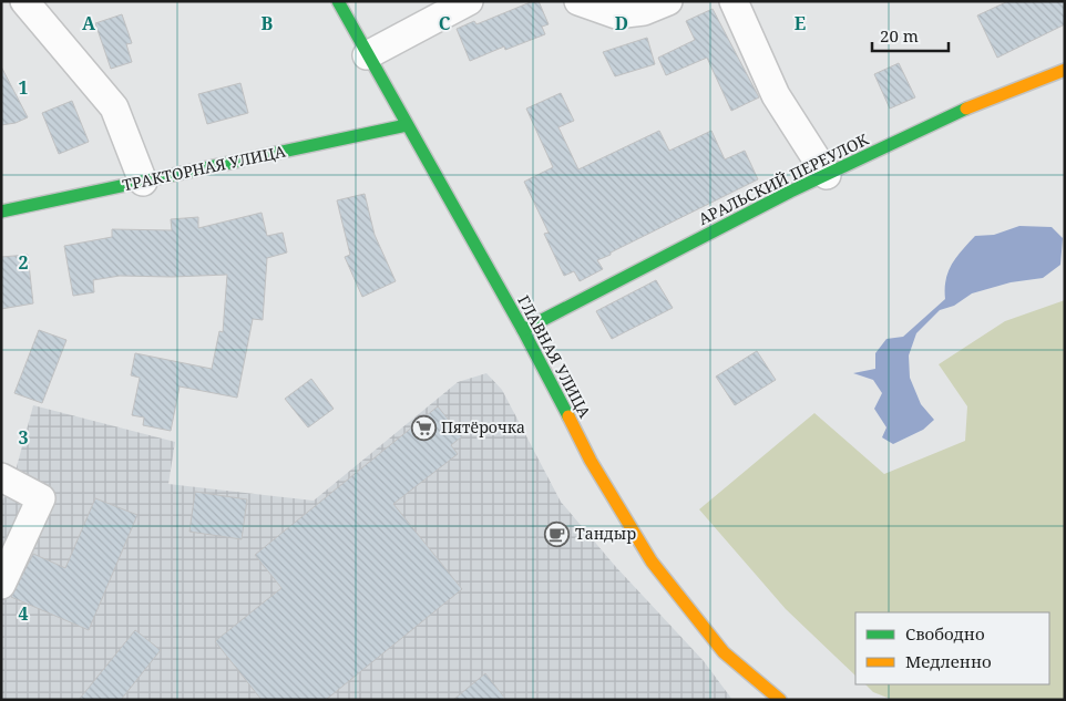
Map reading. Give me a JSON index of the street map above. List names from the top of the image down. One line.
{"streets":{"street":["ТРАКТОРНАЯ УЛИЦА","АРАЛЬСКИЙ ПЕРЕУЛОК","ГЛАВНАЯ УЛИЦА"]},"crossings":[["ТРАКТОРНАЯ УЛИЦА","ГЛАВНАЯ УЛИЦА"],["АРАЛЬСКИЙ ПЕРЕУЛОК","ГЛАВНАЯ УЛИЦА"]],"places":{"supermarket":["Пятёрочка"],"cafe":["Тандыр"]},"legend":["Свободно","Медленно"],"scale_bar":"20 m","grid":{"columns":["A","B","C","D","E"],"rows":["1","2","3","4"]}}
